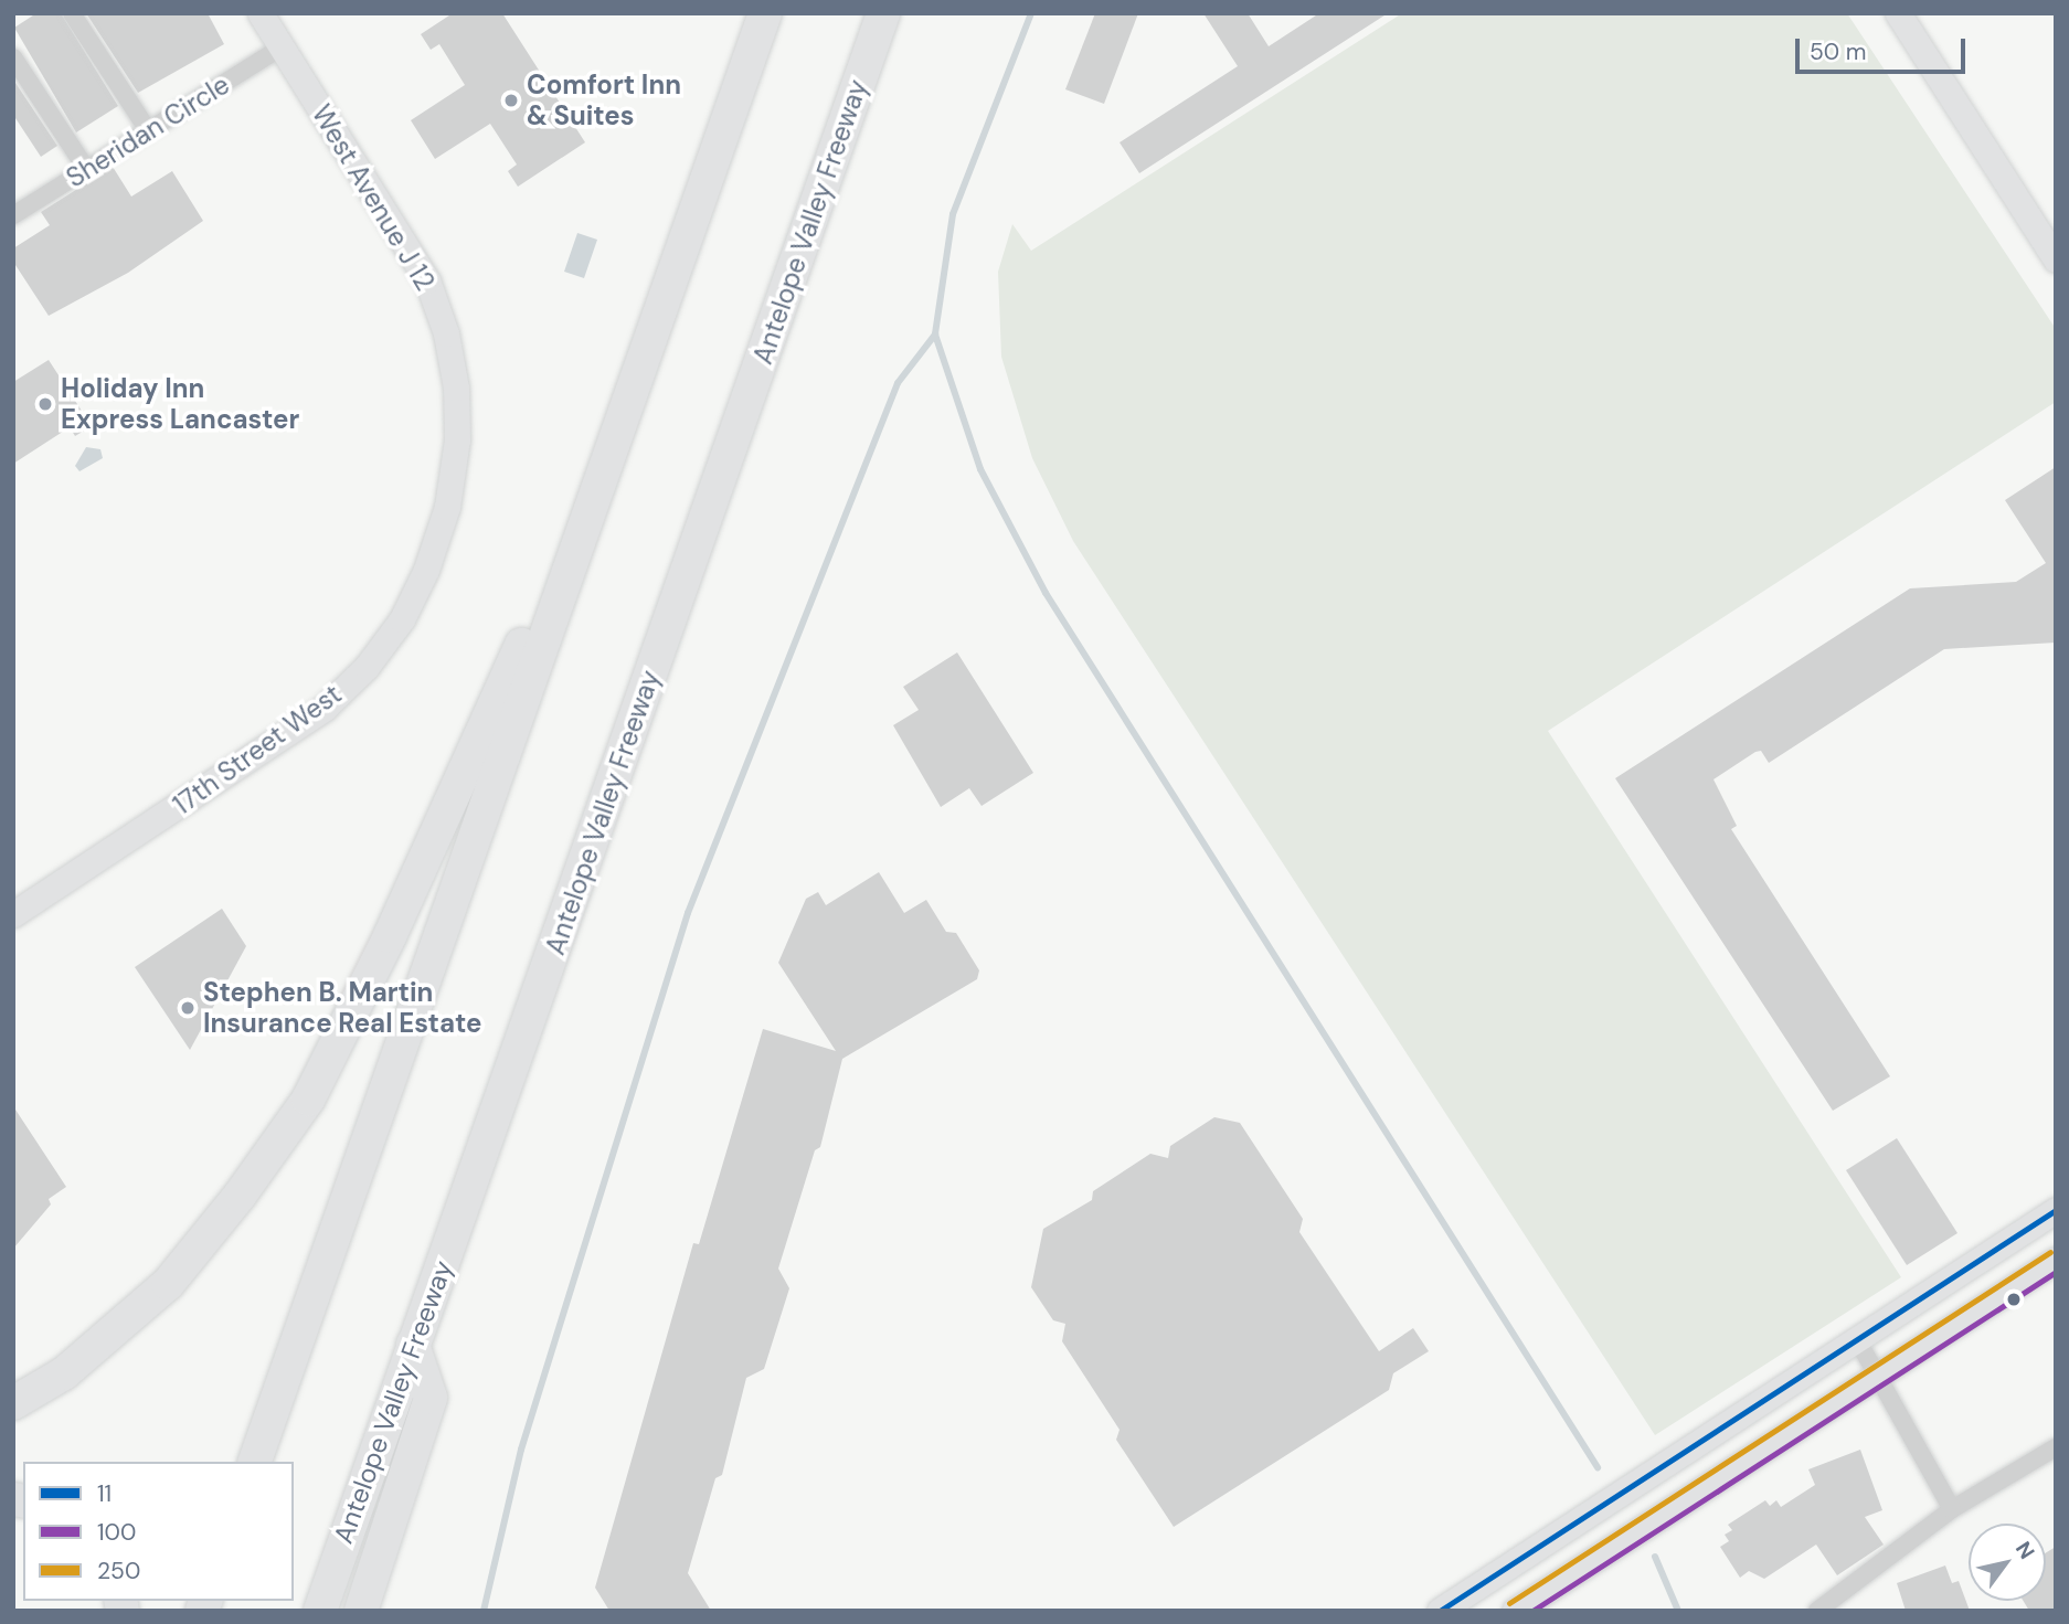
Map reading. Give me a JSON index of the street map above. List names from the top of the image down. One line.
{"streets":{"highway":["Antelope Valley Freeway"],"street":["Sheridan Circle","West Avenue J 12","17th Street West"]},"crossings":[["Sheridan Circle","West Avenue J 12"],["West Avenue J 12","17th Street West"]],"places":["Comfort Inn & Suites","Holiday Inn Express Lancaster","Stephen B. Martin Insurance Real Estate"],"lines":["transit line 11","transit line 250","transit line 100"],"legend":["11","100","250"],"scale_bar":"50 m","north":"top right"}
